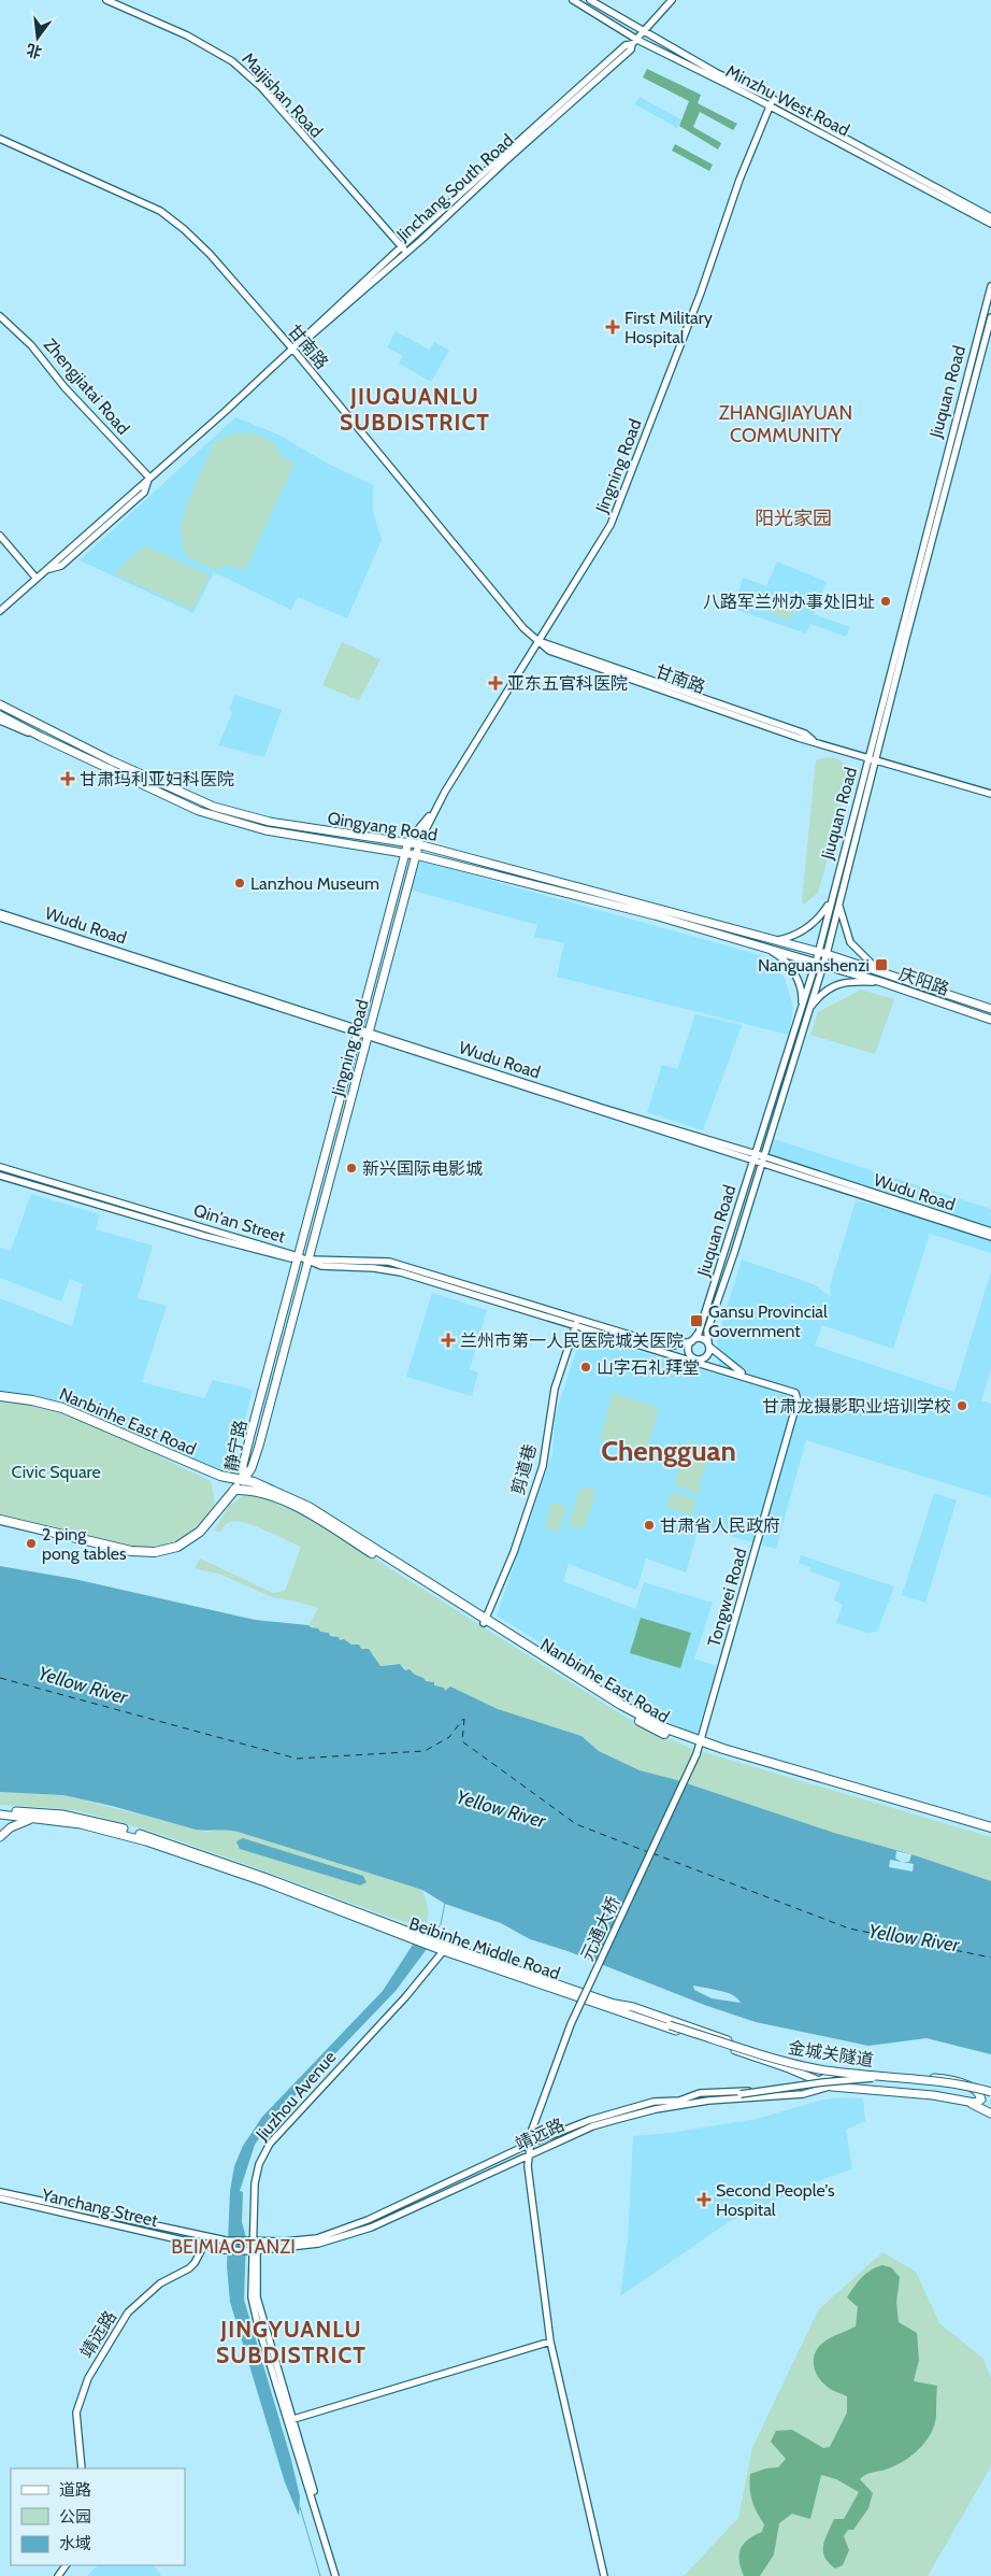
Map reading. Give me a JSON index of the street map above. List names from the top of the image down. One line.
{"streets":{"highway":["Nanbinhe East Road"],"main road":["Maijishan Road","Minzhu West Road","Jinchang South Road","甘南路","Zhengjiatai Road","Jiuquan Road","Jingning Road","Qingyang Road","Wudu Road","庆阳路","Qin'an Street","静宁路","剪道巷","Tongwei Road","元通大桥","Beibinhe Middle Road","金城关隧道","Jiuzhou Avenue","靖远路","Yanchang Street"]},"crossings":[["Maijishan Road","Jinchang South Road"],["Minzhu West Road","Jinchang South Road"],["Minzhu West Road","Jingning Road"],["Jinchang South Road","甘南路"],["Jinchang South Road","Zhengjiatai Road"],["甘南路","Jiuquan Road"],["甘南路","Jingning Road"],["Jiuquan Road","Qingyang Road"],["Jiuquan Road","Wudu Road"],["Jiuquan Road","庆阳路"],["Jingning Road","Qingyang Road"],["Jingning Road","Wudu Road"],["Jingning Road","Qin'an Street"],["Jingning Road","静宁路"],["Qingyang Road","庆阳路"],["Qin'an Street","静宁路"],["Nanbinhe East Road","静宁路"],["Nanbinhe East Road","剪道巷"],["Nanbinhe East Road","Tongwei Road"],["Nanbinhe East Road","元通大桥"],["Tongwei Road","元通大桥"],["元通大桥","靖远路"],["Beibinhe Middle Road","金城关隧道"],["Beibinhe Middle Road","Jiuzhou Avenue"],["Beibinhe Middle Road","靖远路"],["Jiuzhou Avenue","靖远路"],["靖远路","Yanchang Street"]],"districts":["JIUQUANLU SUBDISTRICT","ZHANGJIAYUAN COMMUNITY","阳光家园","Chengguan","BEIMIAOTANZI","JINGYUANLU SUBDISTRICT"],"water":["Yellow River"],"parks":["Civic Square"],"places":{"health":["First Military Hospital","亚东五官科医院","甘肃玛利亚妇科医院","兰州市第一人民医院城关医院","Second People's Hospital"],"other":["八路军兰州办事处旧址","Lanzhou Museum","新兴国际电影城","山字石礼拜堂","甘肃龙摄影职业培训学校","甘肃省人民政府","2 ping pong tables"],"transit":["Nanguanshenzi","Gansu Provincial Government"]},"legend":["道路","公园","水域"],"north":"bottom"}
